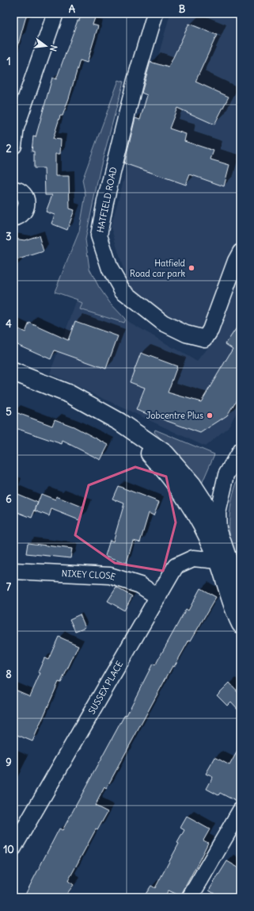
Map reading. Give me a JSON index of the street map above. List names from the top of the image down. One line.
{"streets":{"street":["HATFIELD ROAD","NIXEY CLOSE","SUSSEX PLACE"]},"crossings":[["NIXEY CLOSE","SUSSEX PLACE"]],"places":["Hatfield Road car park","Jobcentre Plus"],"north":"right","grid":{"columns":["A","B"],"rows":["1","2","3","4","5","6","7","8","9","10"]}}
